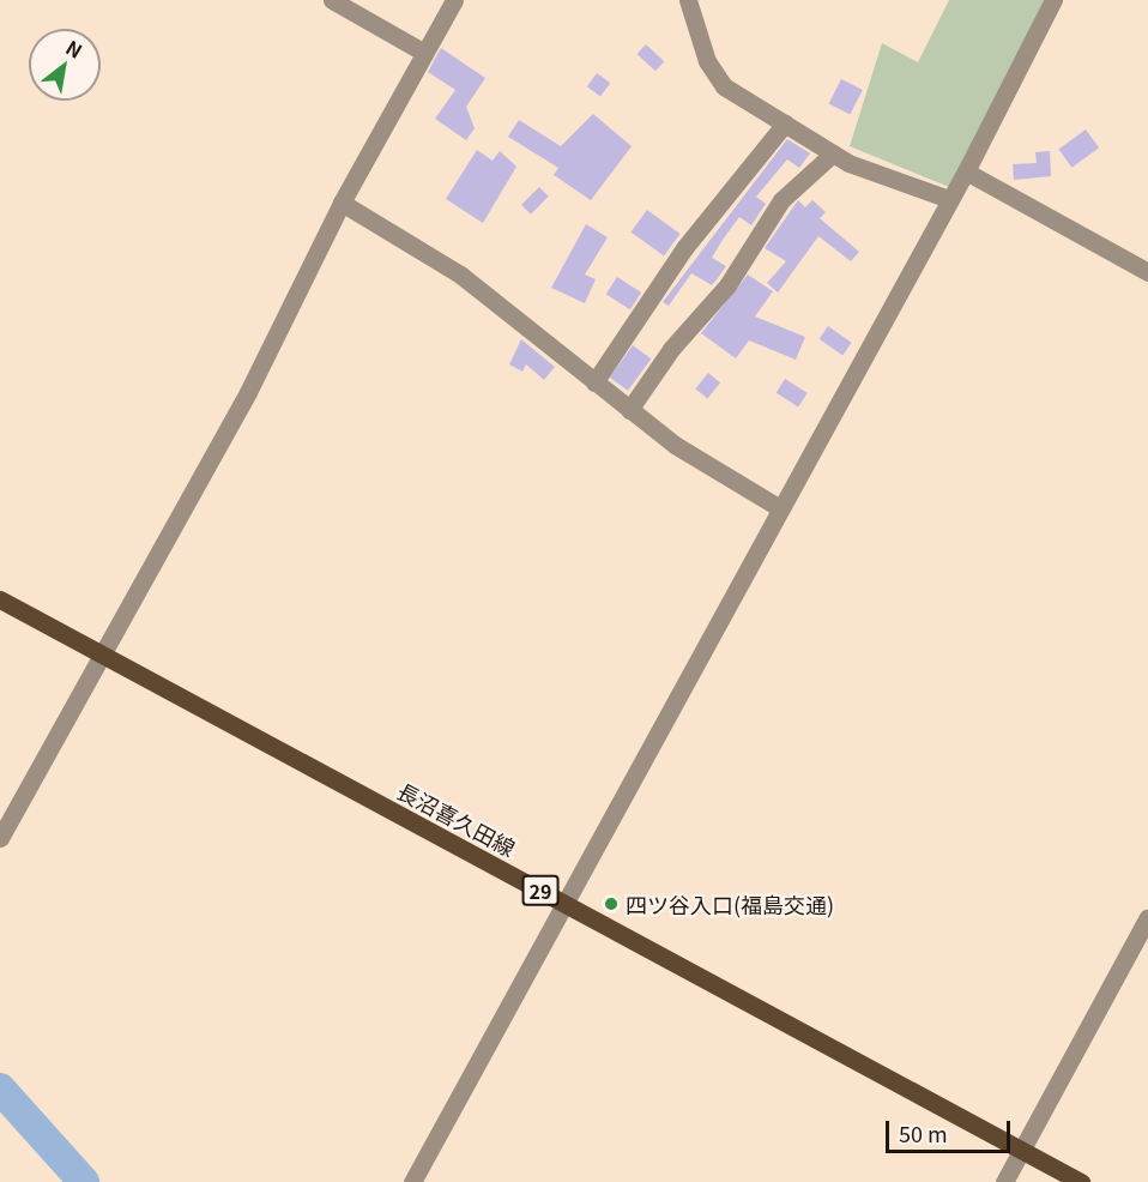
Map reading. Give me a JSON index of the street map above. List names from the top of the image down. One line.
{"streets":{"main road":["長沼喜久田線","29"]},"places":["四ツ谷入口(福島交通)"],"scale_bar":"50 m","north":"top right"}
